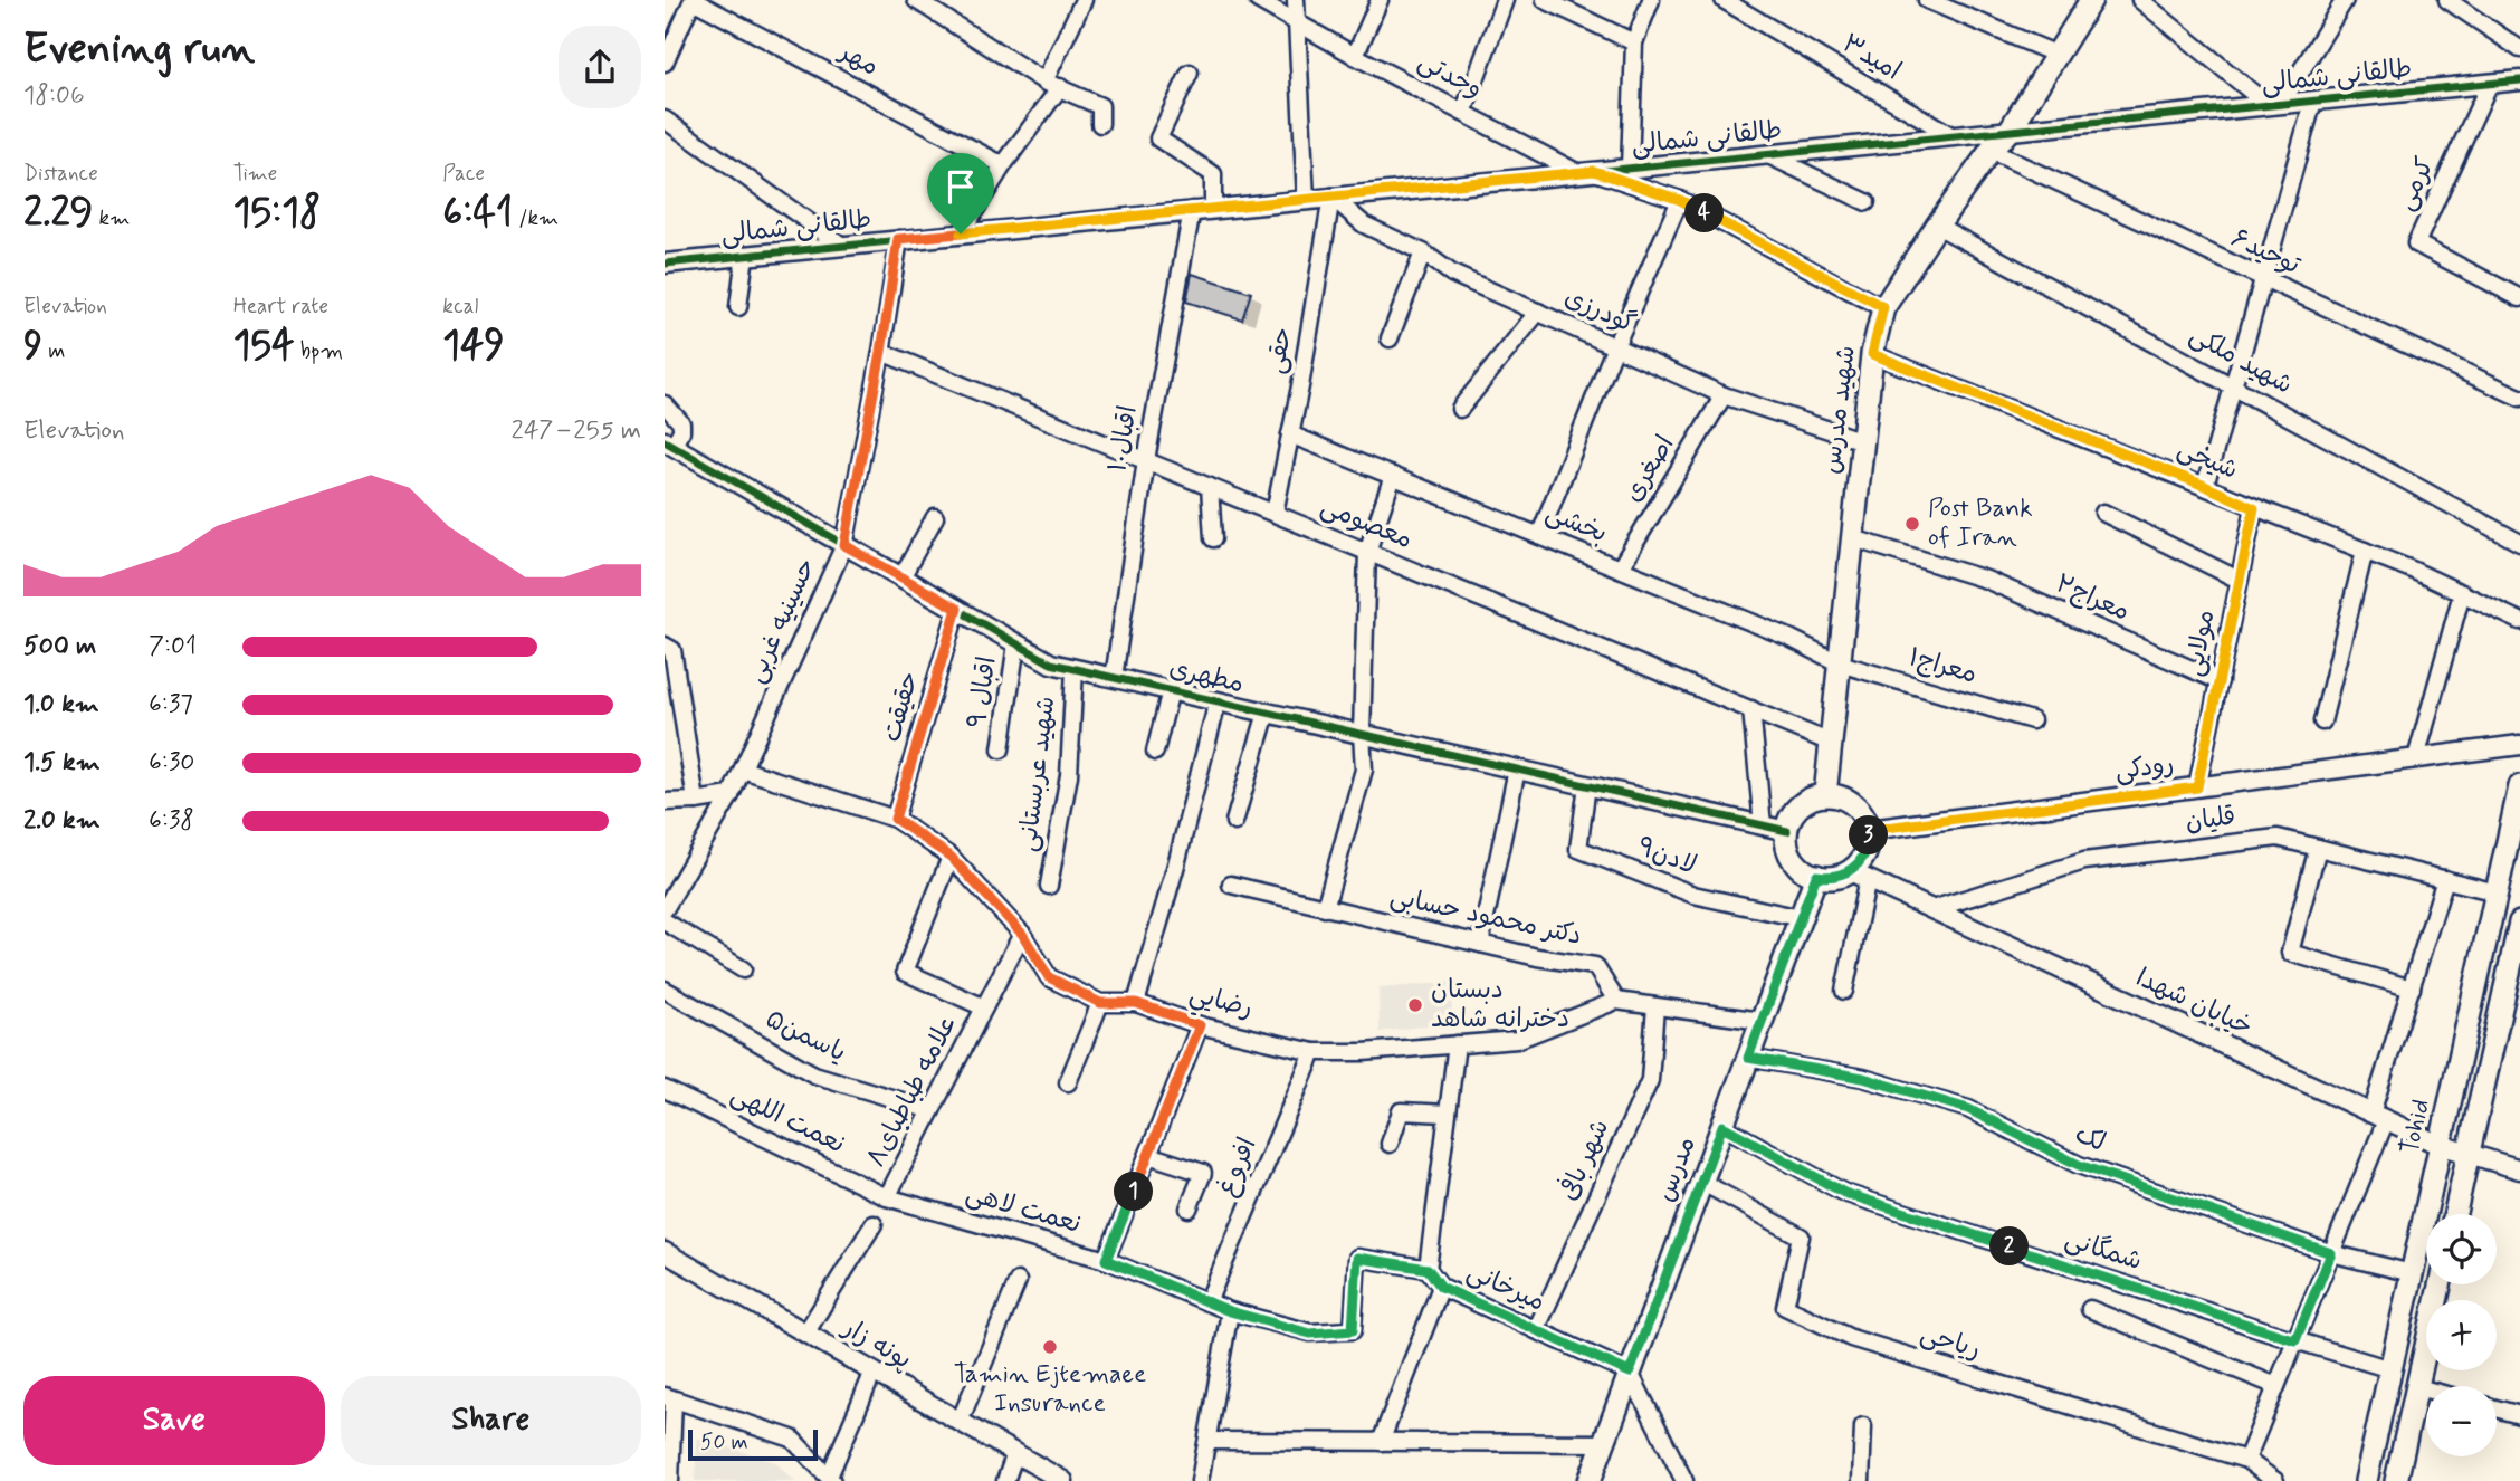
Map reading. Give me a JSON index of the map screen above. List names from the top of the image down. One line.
{"streets":{"main road":["شهید مدرس","Tohid","مدرس"],"street":["امید۳","مهر","وحدتی","طالقانی شمالی","کرمی","توحید۶","گودرزی","حقی","شهید ملکی","اقبال۱۰","شیخی","اصغری","معصومی","بخشی","معراج۲","حسینیه غربی","مولایی","معراج۱","مطهری","اقبال ۹","حقیقت","رودکی","شهید عربستانی","قلیان","لادن۹","دکتر محمود حسابی","رضایي","خیابان شهدا","یاسمن۵","علامه طباطبای۸","نعمت اللهی","لک","شهر بافی","افروغ","نعمت لاهی","شمگانی","میرخانی","ریاحی","پونه زار"]},"crossings":[["امید۳","طالقانی شمالی"],["وحدتی","طالقانی شمالی"],["وحدتی","شهید مدرس"],["طالقانی شمالی","کرمی"],["طالقانی شمالی","گودرزی"],["طالقانی شمالی","حقی"],["طالقانی شمالی","شهید مدرس"],["طالقانی شمالی","اقبال۱۰"],["طالقانی شمالی","حسینیه غربی"],["توحید۶","شهید مدرس"],["گودرزی","حقی"],["گودرزی","شهید مدرس"],["گودرزی","اصغری"],["حقی","معصومی"],["حقی","بخشی"],["شهید ملکی","شهید مدرس"],["شهید مدرس","شیخی"],["شهید مدرس","معصومی"],["شهید مدرس","بخشی"],["شهید مدرس","معراج۲"],["شهید مدرس","معراج۱"],["شهید مدرس","مطهری"],["شهید مدرس","رودکی"],["شهید مدرس","خیابان شهدا"],["شهید مدرس","مدرس"],["اقبال۱۰","معصومی"],["اقبال۱۰","مطهری"],["شیخی","مولایی"],["اصغری","بخشی"],["معصومی","حسینیه غربی"],["بخشی","معراج۱"],["معراج۲","مولایی"],["حسینیه غربی","مطهری"],["حسینیه غربی","رضایي"],["مولایی","رودکی"],["مطهری","اقبال ۹"],["مطهری","حقیقت"],["مطهری","رودکی"],["مطهری","شهید عربستانی"],["مطهری","لادن۹"],["مطهری","خیابان شهدا"],["مطهری","مدرس"],["حقیقت","رضایي"],["رودکی","خیابان شهدا"],["رودکی","مدرس"],["قلیان","خیابان شهدا"],["قلیان","Tohid"],["لادن۹","مدرس"],["دکتر محمود حسابی","رضایي"],["رضایي","علامه طباطبای۸"],["رضایي","شهر بافی"],["رضایي","افروغ"],["رضایي","مدرس"],["خیابان شهدا","Tohid"],["خیابان شهدا","مدرس"],["یاسمن۵","علامه طباطبای۸"],["علامه طباطبای۸","نعمت اللهی"],["علامه طباطبای۸","نعمت لاهی"],["نعمت اللهی","نعمت لاهی"],["Tohid","لک"],["Tohid","شمگانی"],["لک","مدرس"],["شهر بافی","میرخانی"],["افروغ","نعمت لاهی"],["مدرس","شمگانی"],["مدرس","میرخانی"],["مدرس","ریاحی"],["نعمت لاهی","میرخانی"]],"places":["Post Bank of Iran","دبستان دخترانه شاهد","Tamin Ejtemaee Insurance"],"scale_bar":"50 m","page":{"heading":["Evening run","18:06"],"stats":[["Distance","2.29 km"],["Time","15:18"],["Pace","6:41 /km"],["Elevation","9 m"],["Heart rate","154 bpm"],["kcal","149"]],"pins":["4","3","1","2"],"chart":["Elevation","247–255 m"],"list":[{"name":"500 m","note":"7:01"},{"name":"1.0 km","note":"6:37"},{"name":"1.5 km","note":"6:30"},{"name":"2.0 km","note":"6:38"}],"map_buttons":["+","−"],"buttons":["Save","Share"],"scale":"50 m"}}
